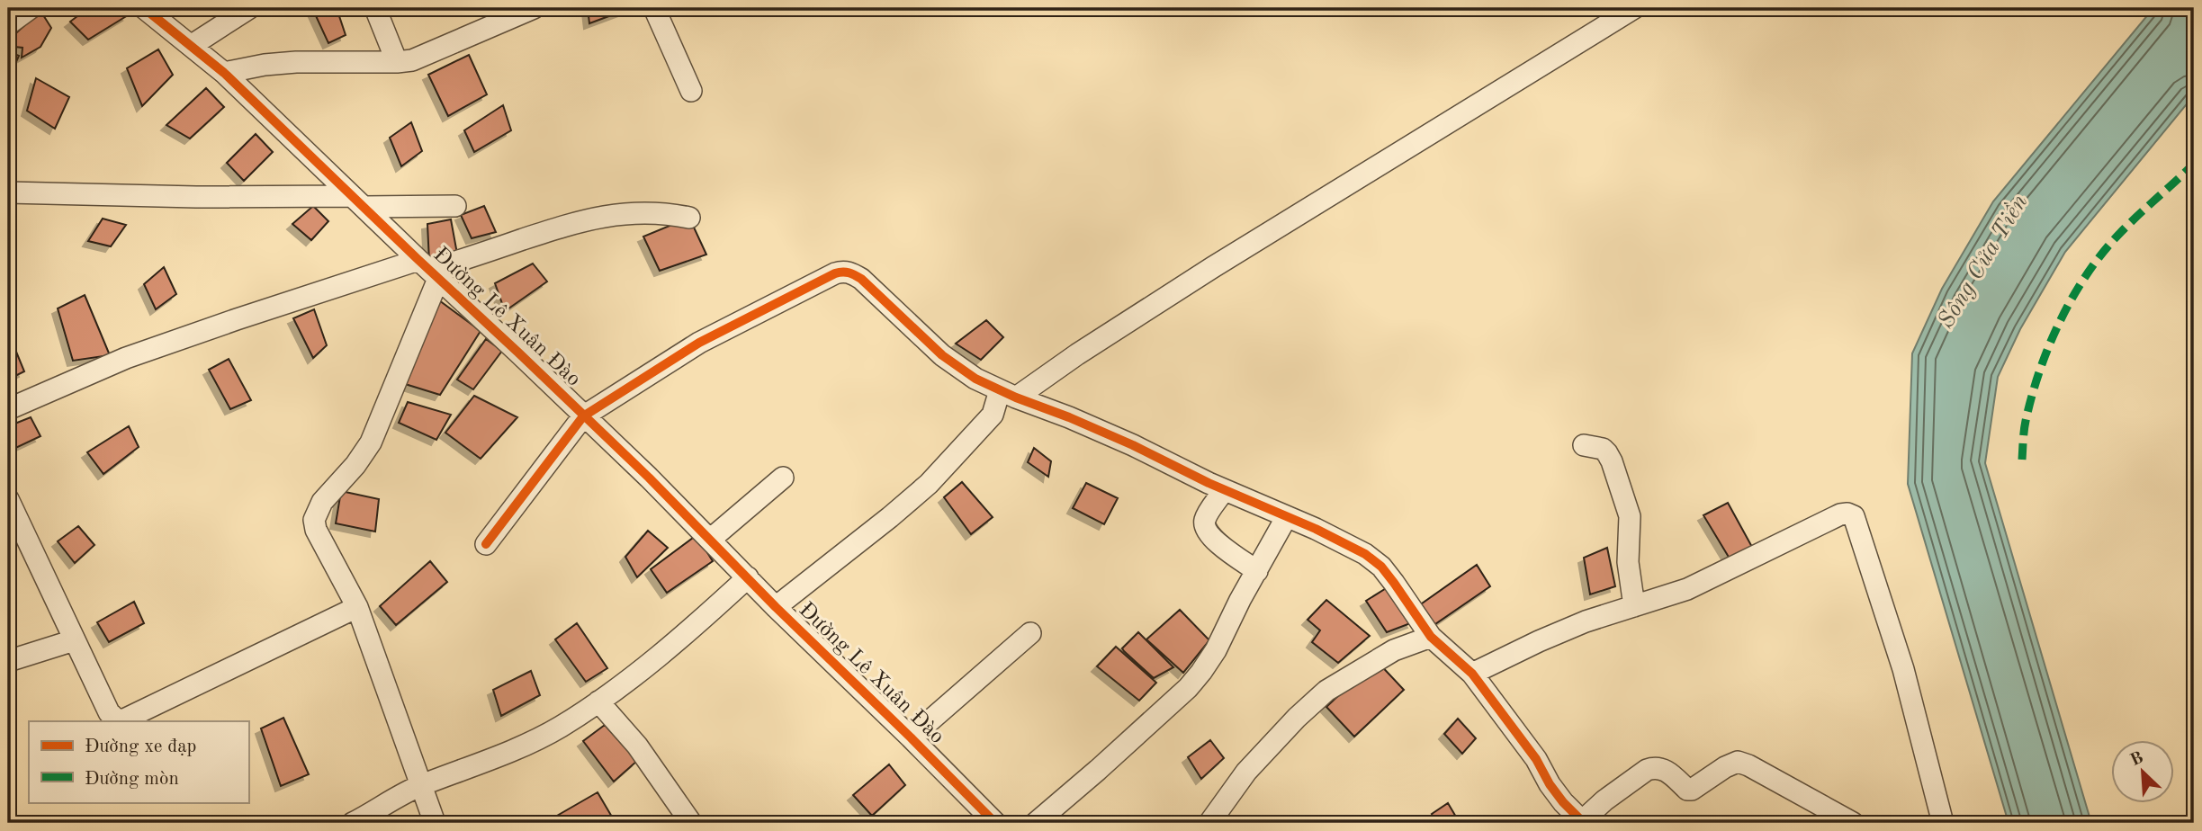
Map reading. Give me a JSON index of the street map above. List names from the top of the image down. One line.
{"streets":{"street":["Đường Lê Xuân Đào"]},"water":["Sông Cửa Tiền"],"legend":["Đường xe đạp","Đường mòn"],"north":"top left"}
